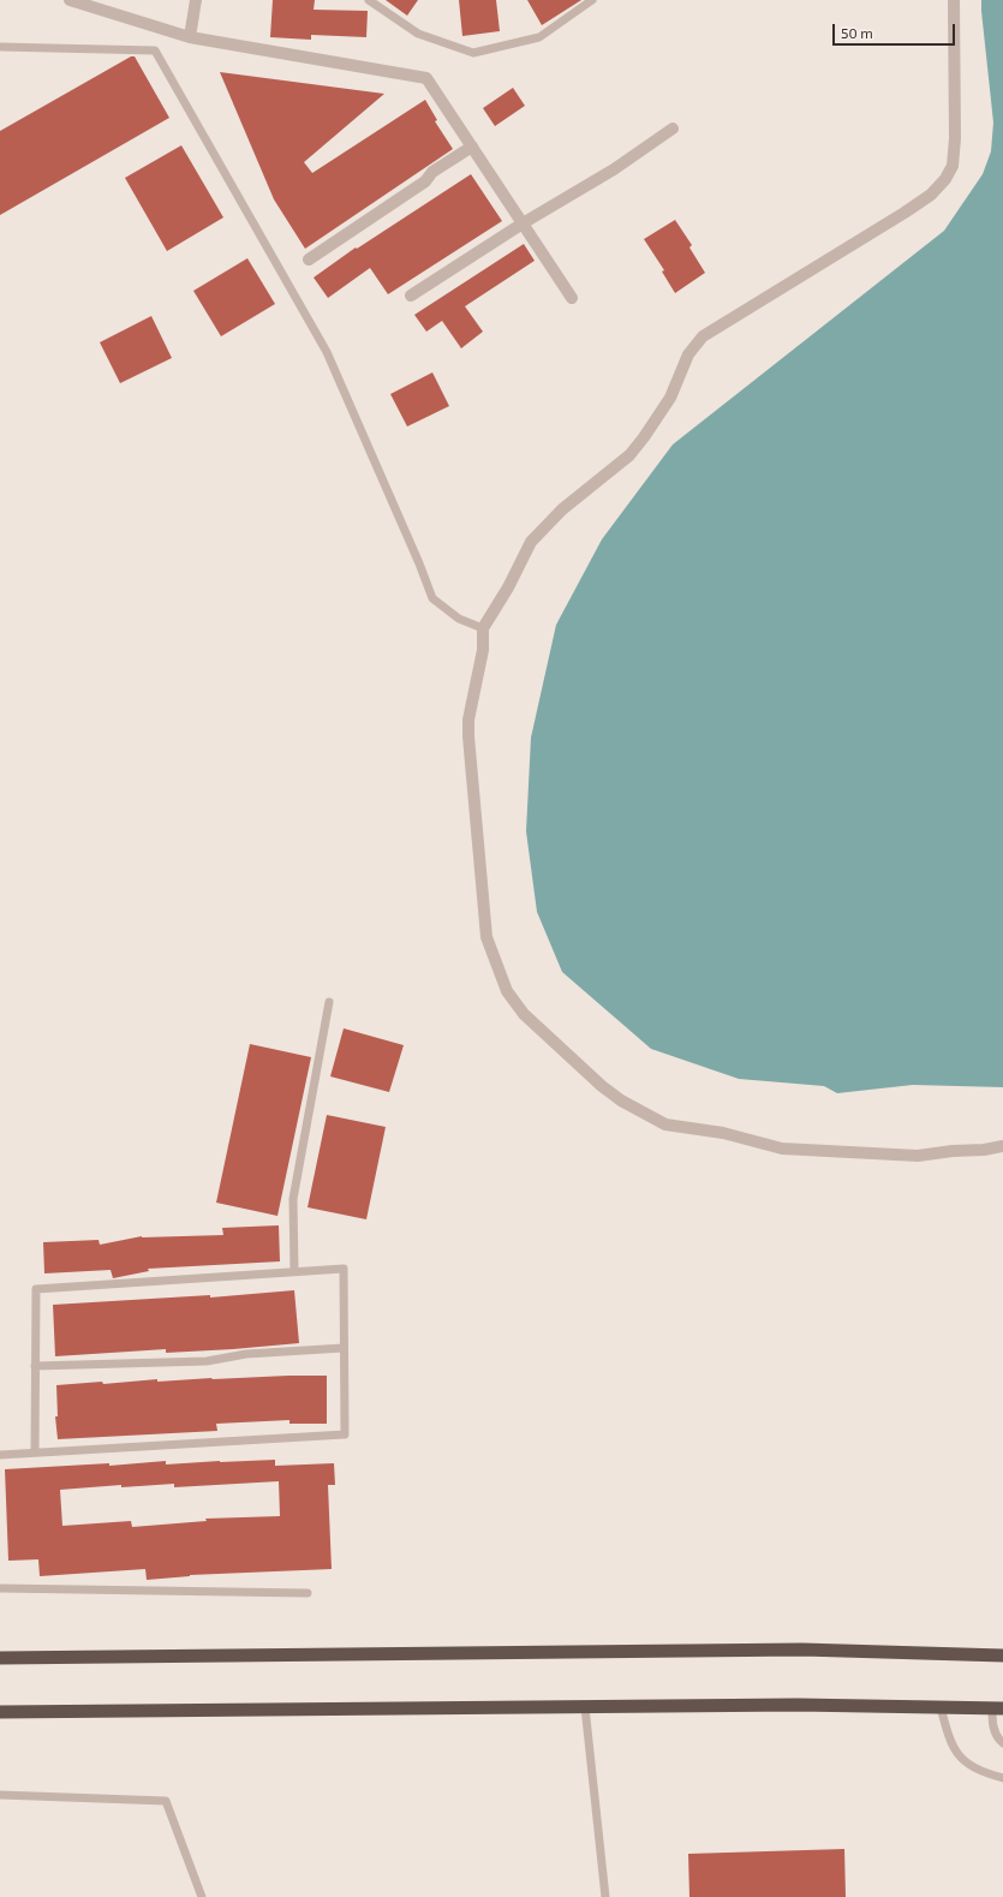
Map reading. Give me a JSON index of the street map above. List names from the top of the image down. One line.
{"scale_bar":"50 m"}
